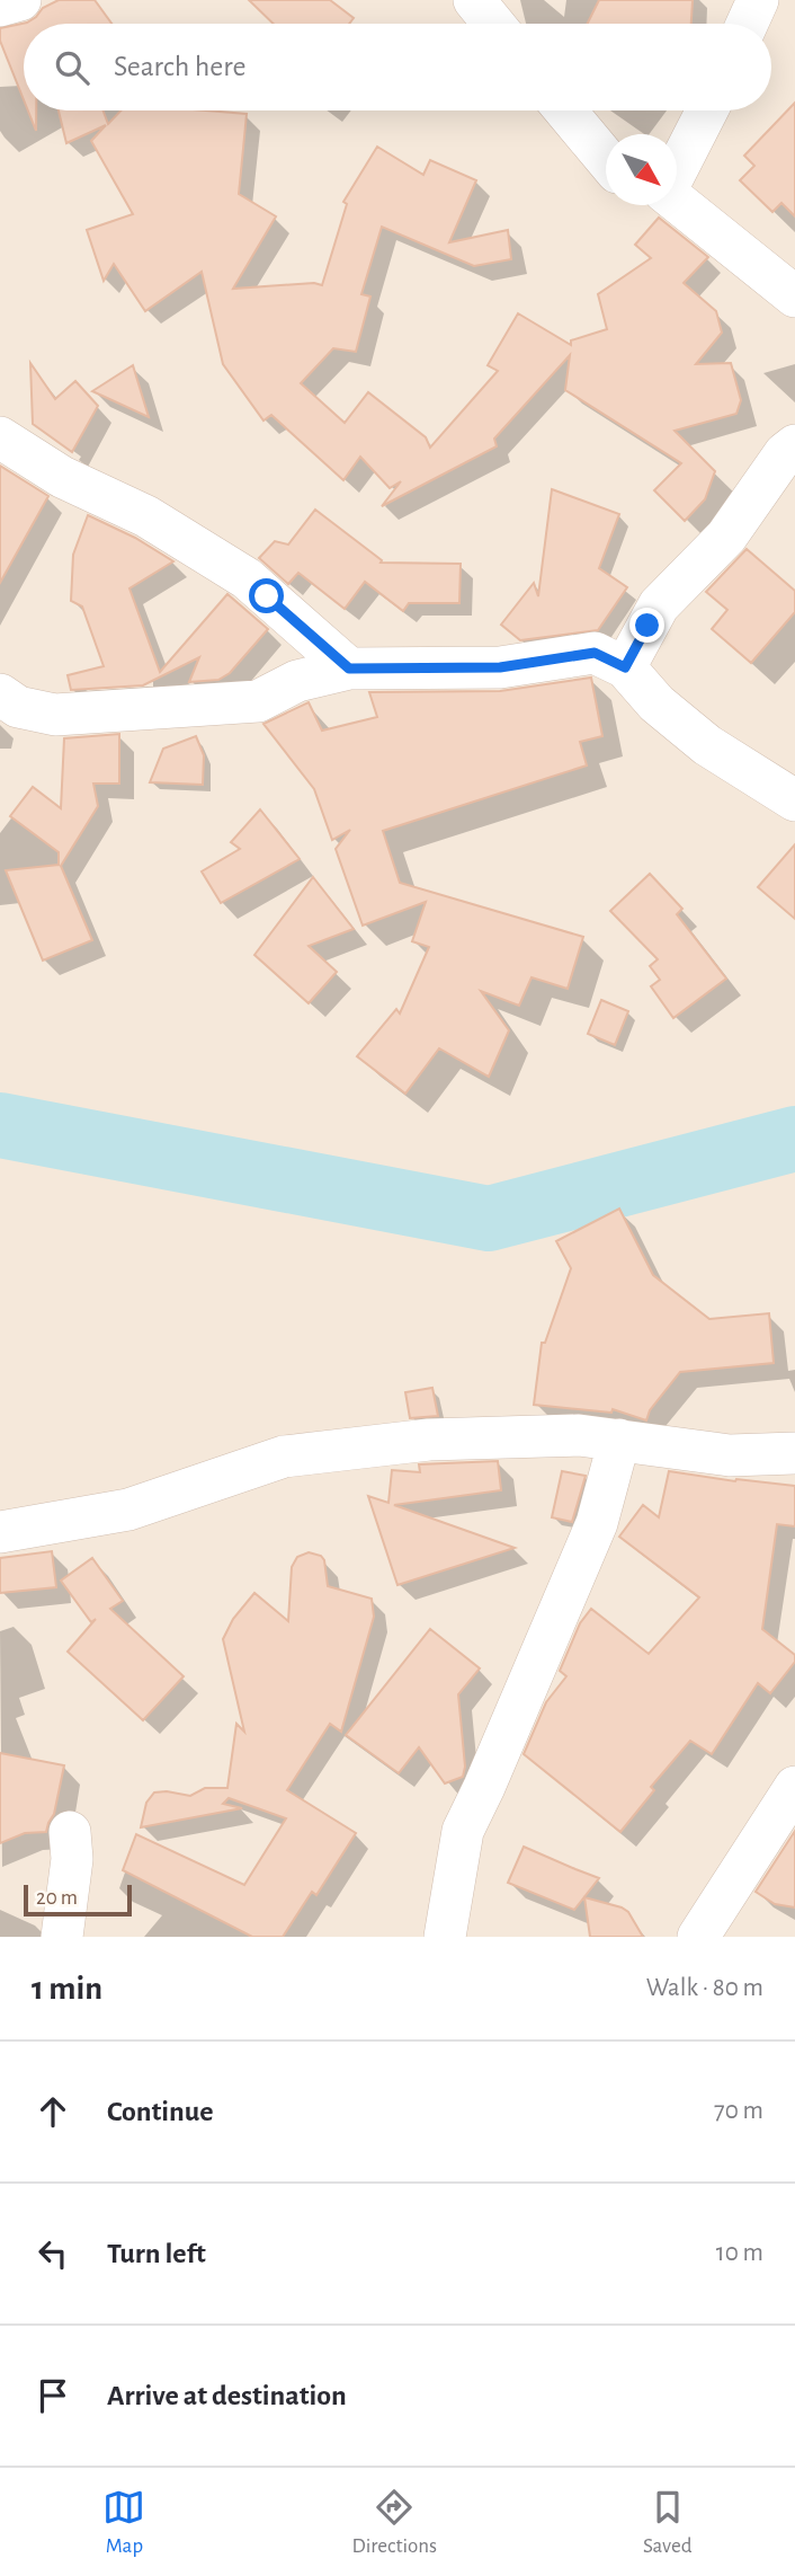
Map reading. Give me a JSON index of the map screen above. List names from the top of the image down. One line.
{"scale_bar":"20 m","north":"bottom right","page":{"search":"Search here","scale":"20 m","heading":["1 min","Walk · 80 m"],"list":[["Continue","70 m"],["Turn left","10 m"],"Arrive at destination"],"nav":["Map","Directions","Saved"]}}
